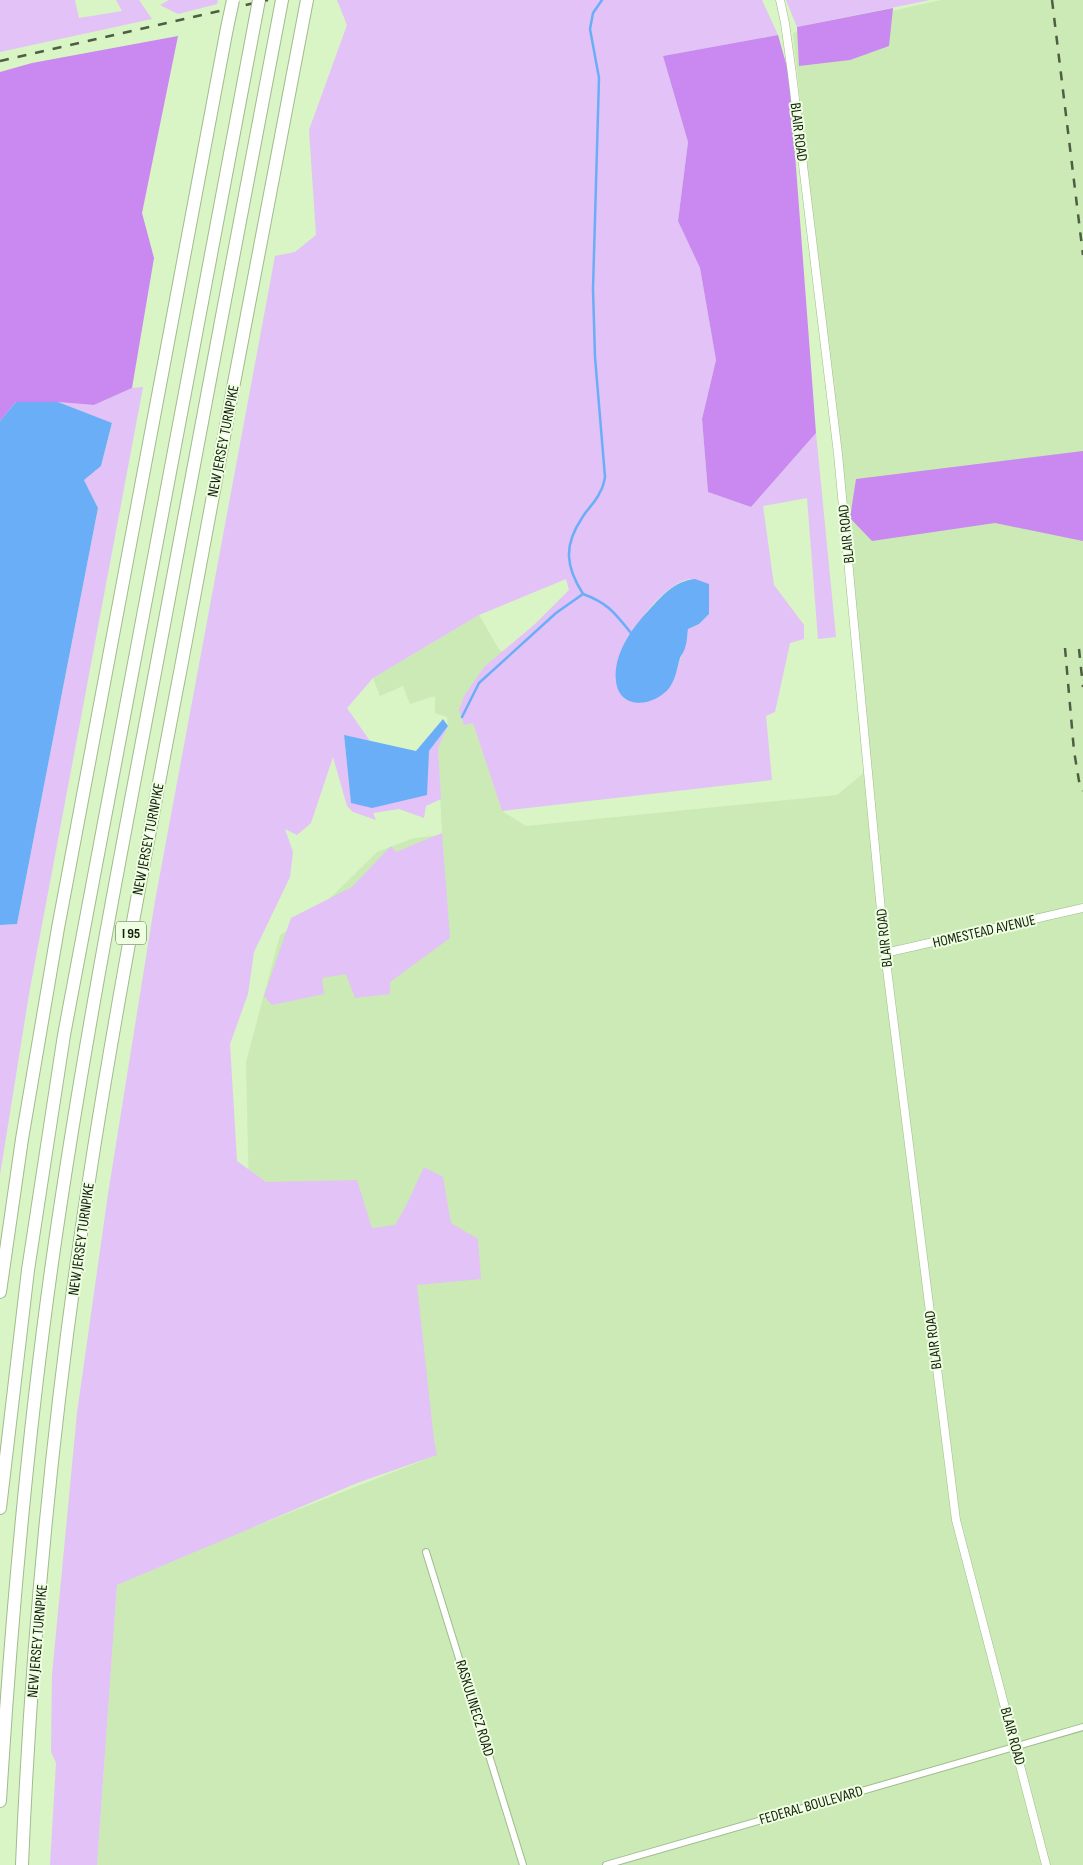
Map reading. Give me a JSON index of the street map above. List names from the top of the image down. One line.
{"streets":{"highway":["NEW JERSEY TURNPIKE","I 95"],"street":["BLAIR ROAD","HOMESTEAD AVENUE","RASKULINECZ ROAD","FEDERAL BOULEVARD"]},"crossings":[["BLAIR ROAD","HOMESTEAD AVENUE"],["BLAIR ROAD","FEDERAL BOULEVARD"]]}
